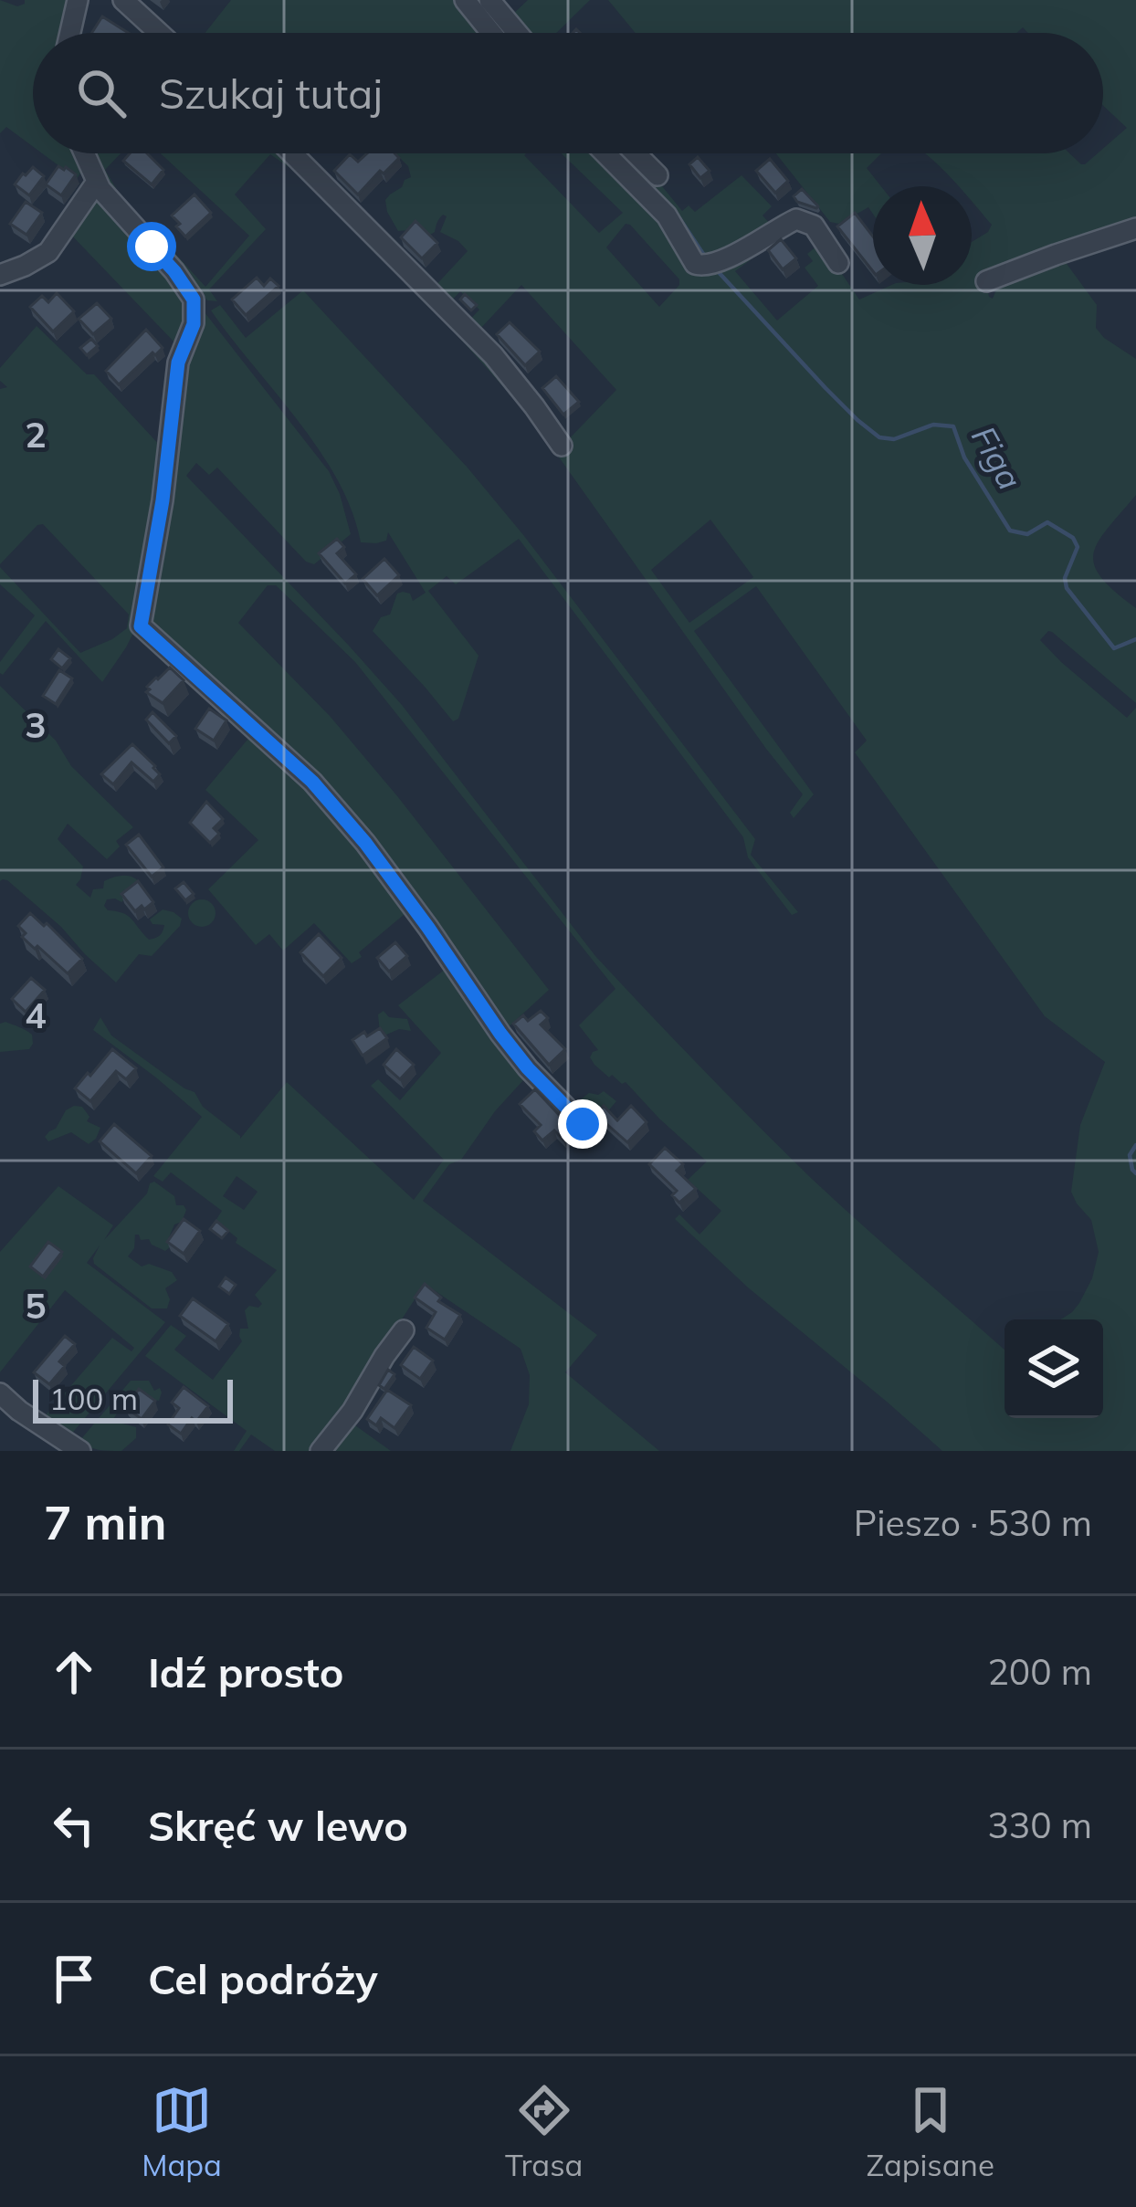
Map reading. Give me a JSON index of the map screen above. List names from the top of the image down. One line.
{"water":["Figa"],"scale_bar":"100 m","north":"top","page":{"search":"Szukaj tutaj","scale":"100 m","heading":["7 min","Pieszo · 530 m"],"list":[["Idź prosto","200 m"],["Skręć w lewo","330 m"],"Cel podróży"],"nav":["Mapa","Trasa","Zapisane"]},"grid":{"rows":["2","3","4","5"]}}
